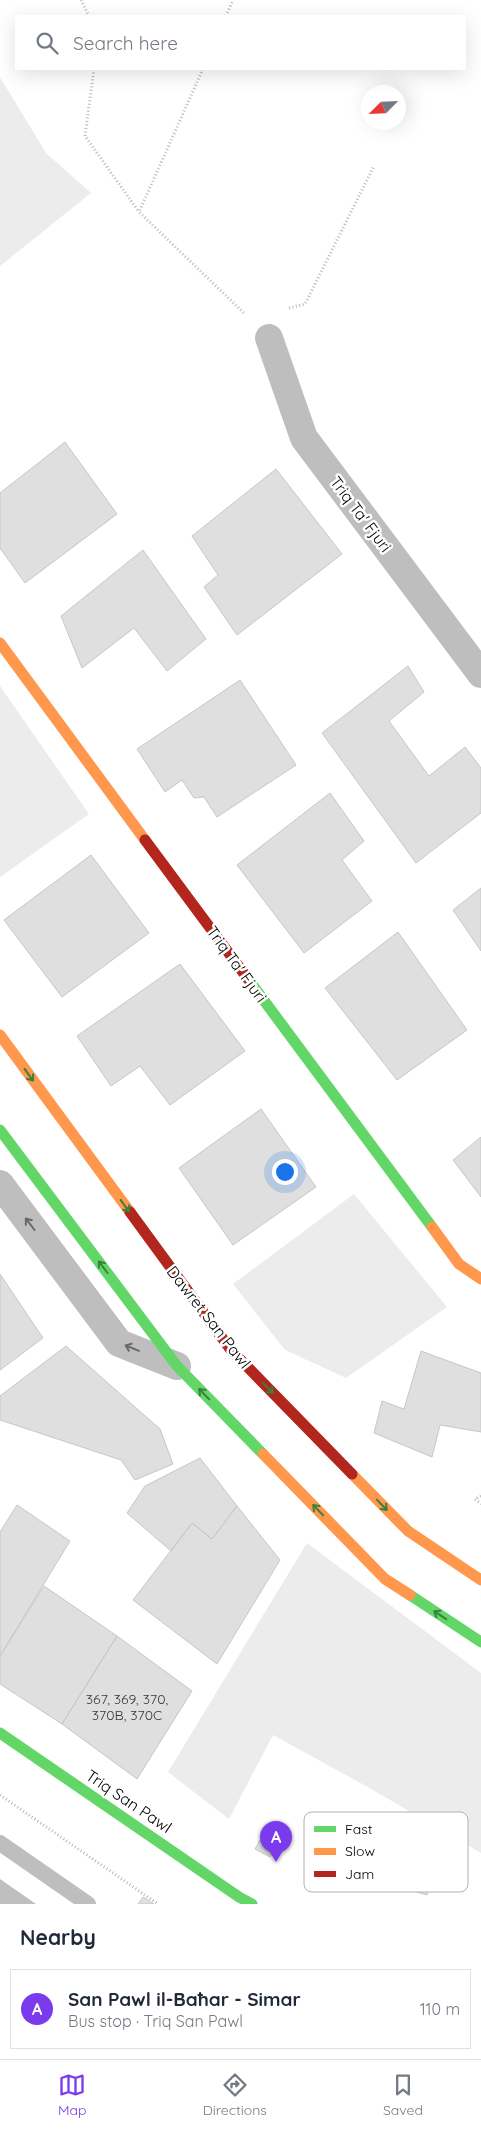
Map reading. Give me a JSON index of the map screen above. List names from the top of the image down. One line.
{"streets":{"main road":["Triq Ta' Fjuri","Dawret San Pawl","Triq San Pawl"]},"house_numbers":["367, 369, 370, 370B, 370C"],"legend":["Fast","Slow","Jam"],"north":"bottom left","page":{"search":"Search here","pins":"A","heading":"Nearby","list":[{"mark":"A","name":"San Pawl il-Baħar - Simar","note":"Bus stop · Triq San Pawl","value":"110 m"}],"nav":["Map","Directions","Saved"]}}
